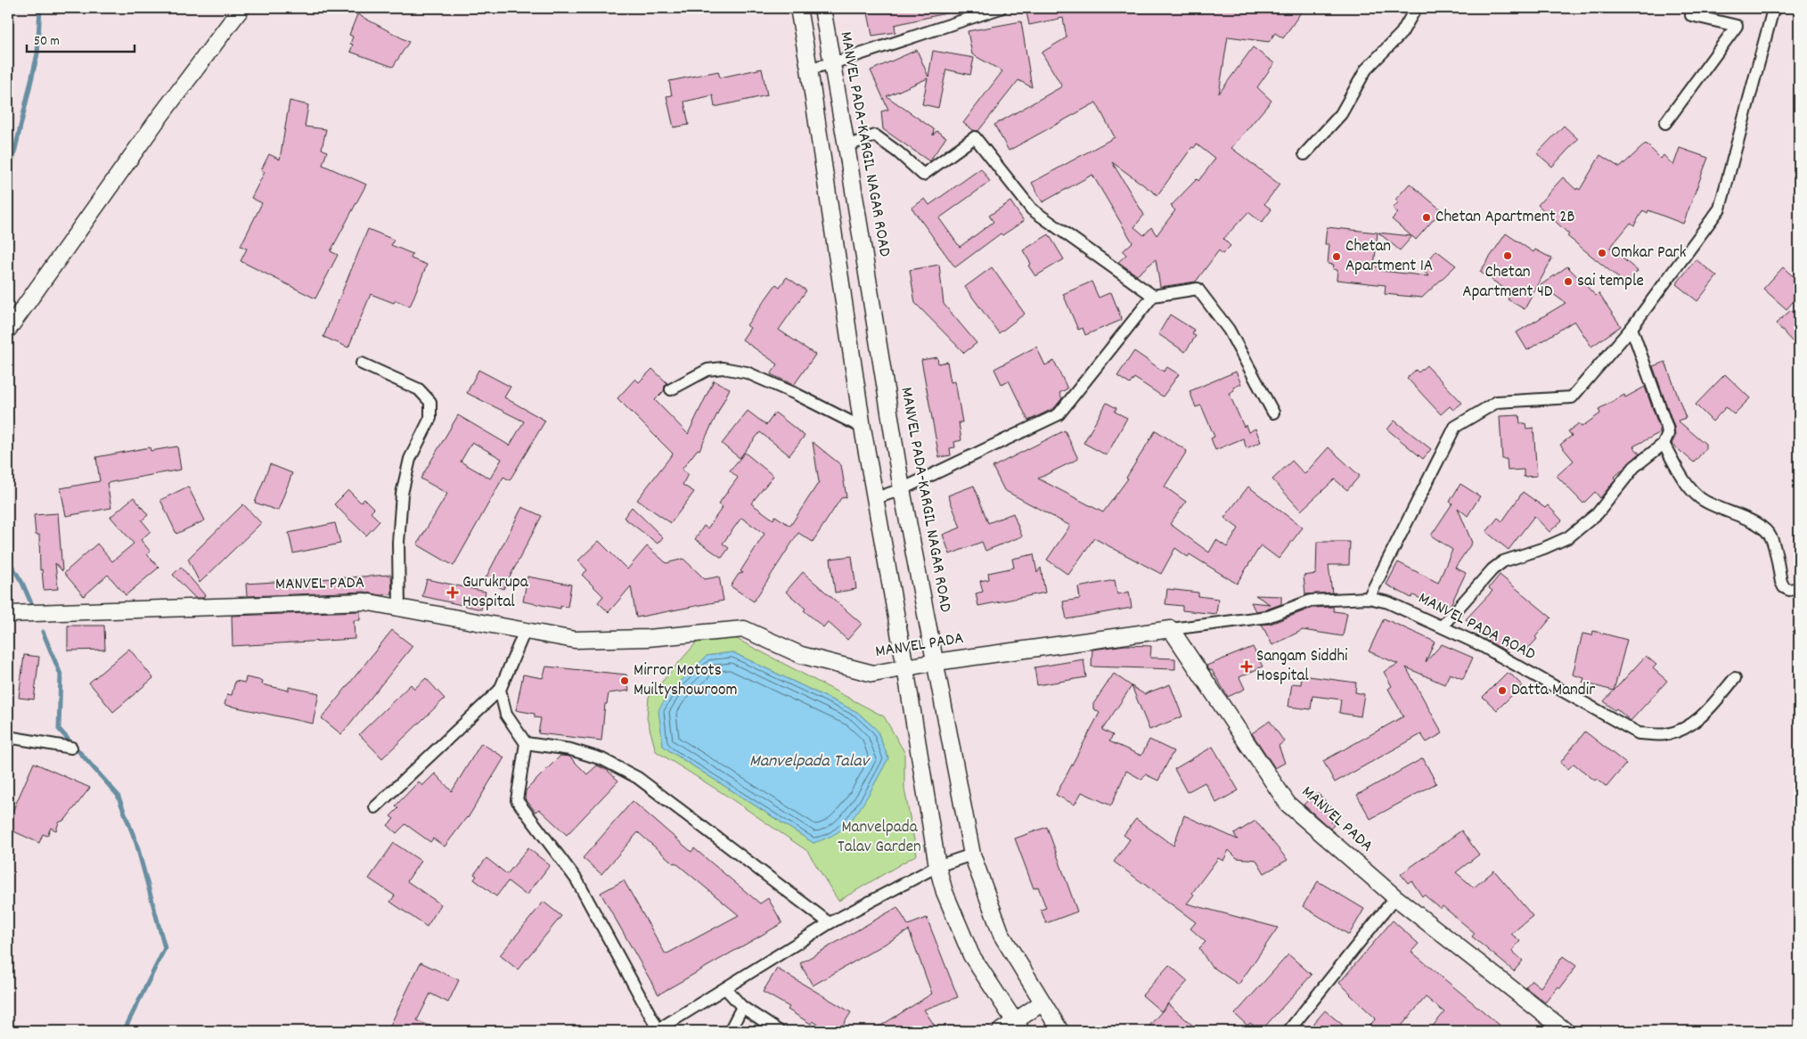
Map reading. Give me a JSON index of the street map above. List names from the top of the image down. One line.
{"streets":{"street":["MANVEL PADA-KARGIL NAGAR ROAD","MANVEL PADA","MANVEL PADA ROAD"]},"crossings":[["MANVEL PADA-KARGIL NAGAR ROAD","MANVEL PADA"],["MANVEL PADA","MANVEL PADA ROAD"]],"water":["Manvelpada Talav"],"parks":["Manvelpada Talav Garden"],"places":{"other":["Chetan Apartment 2B","Omkar Park","Chetan Apartment 4D","Chetan Apartment 1A","sai temple","Mirror Motots Muiltyshowroom","Datta Mandir"],"health":["Gurukrupa Hospital","Sangam Siddhi Hospital"]},"scale_bar":"50 m"}
